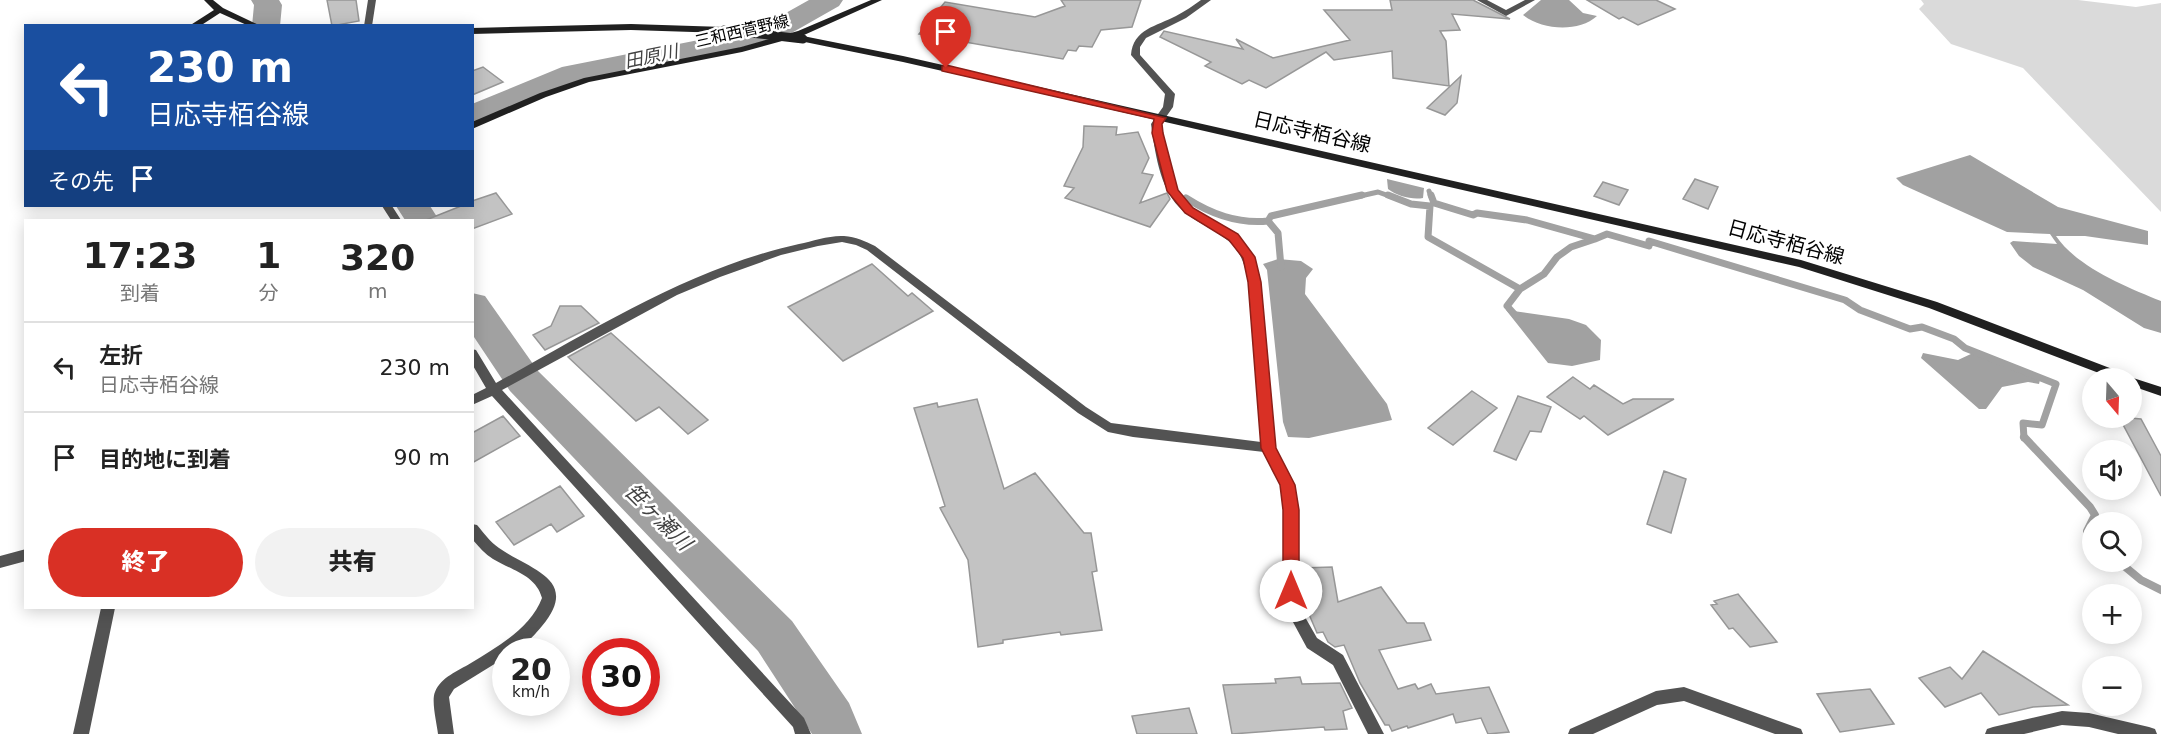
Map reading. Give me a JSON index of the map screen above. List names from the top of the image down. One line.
{"streets":{"main road":["三和西菅野線","日応寺栢谷線"]},"water":["田原川","笹ヶ瀬川"],"north":"bottom","page":{"turn":["230 m","日応寺栢谷線"],"then":"その先","eta":["17:23","到着","1","分","320","m"],"list":[{"name":"左折","note":"日応寺栢谷線","value":"230 m"},{"name":"目的地に到着","value":"90 m"}],"map_buttons":["+","−"],"buttons":["終了","共有"],"speed":"20 km/h","limit":"30"}}
